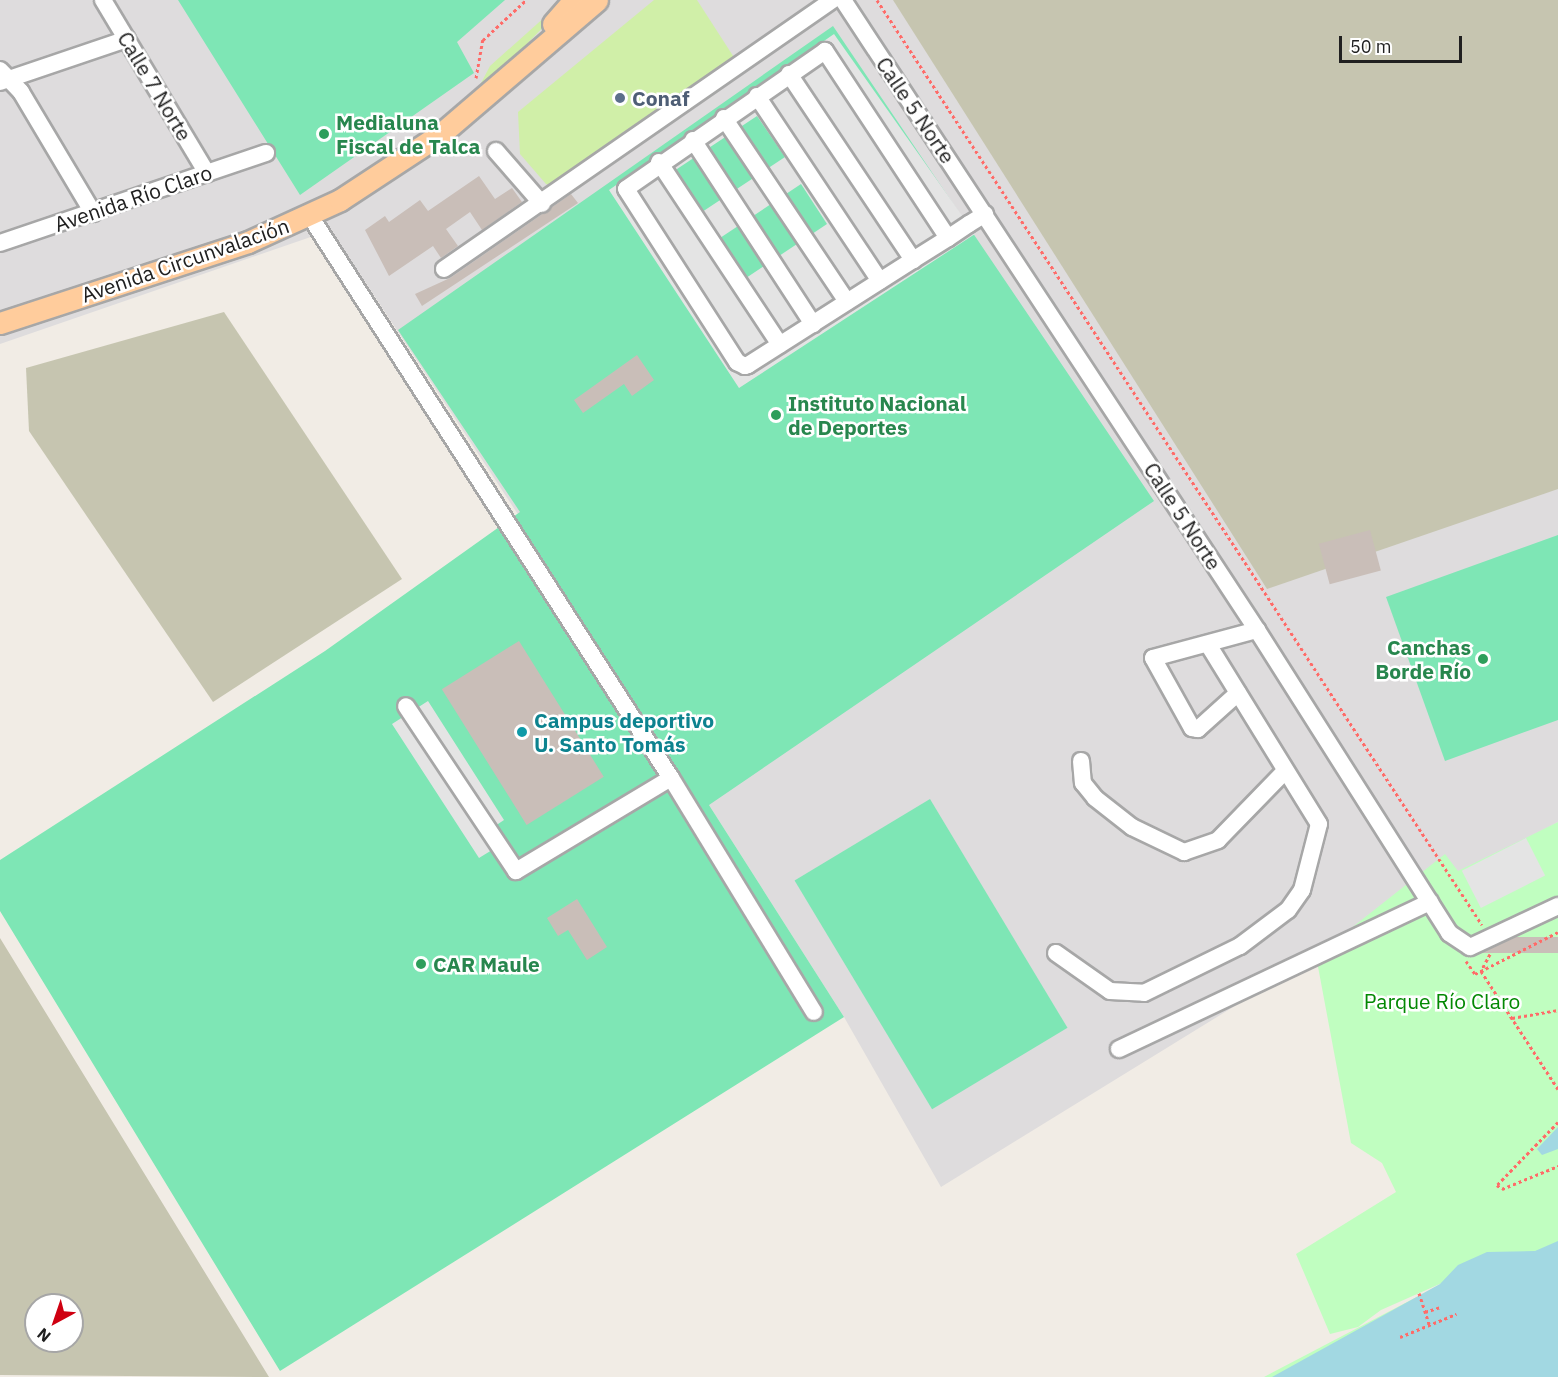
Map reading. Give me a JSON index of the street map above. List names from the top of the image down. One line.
{"streets":{"main road":["Avenida Circunvalación"],"street":["Calle 7 Norte","Calle 5 Norte","Avenida Río Claro"]},"crossings":[["Calle 7 Norte","Avenida Río Claro"]],"parks":["Parque Río Claro"],"places":["Conaf","Medialuna Fiscal de Talca","Instituto Nacional de Deportes","Canchas Borde Río","Campus deportivo U. Santo Tomás","CAR Maule"],"scale_bar":"50 m","north":"bottom left"}
